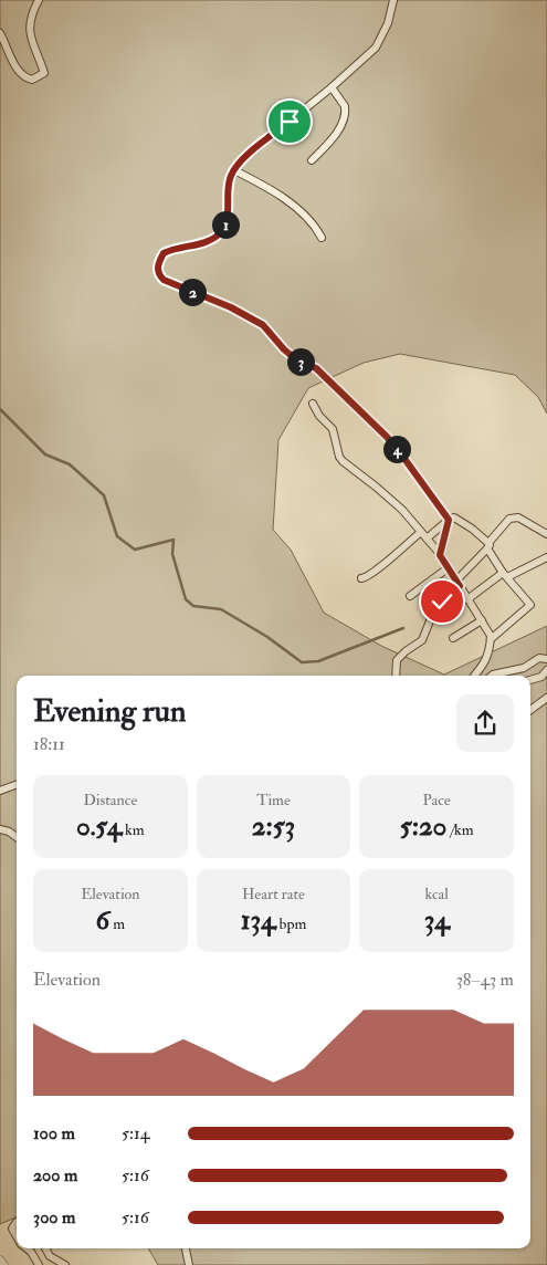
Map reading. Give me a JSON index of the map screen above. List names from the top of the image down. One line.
{"page":{"pins":["1","2","3","4"],"heading":["Evening run","18:11"],"stats":[["Distance","0.54 km"],["Time","2:53"],["Pace","5:20 /km"],["Elevation","6 m"],["Heart rate","134 bpm"],["kcal","34"]],"chart":["Elevation","38–43 m"],"list":[{"name":"100 m","note":"5:14"},{"name":"200 m","note":"5:16"},{"name":"300 m","note":"5:16"}]}}
